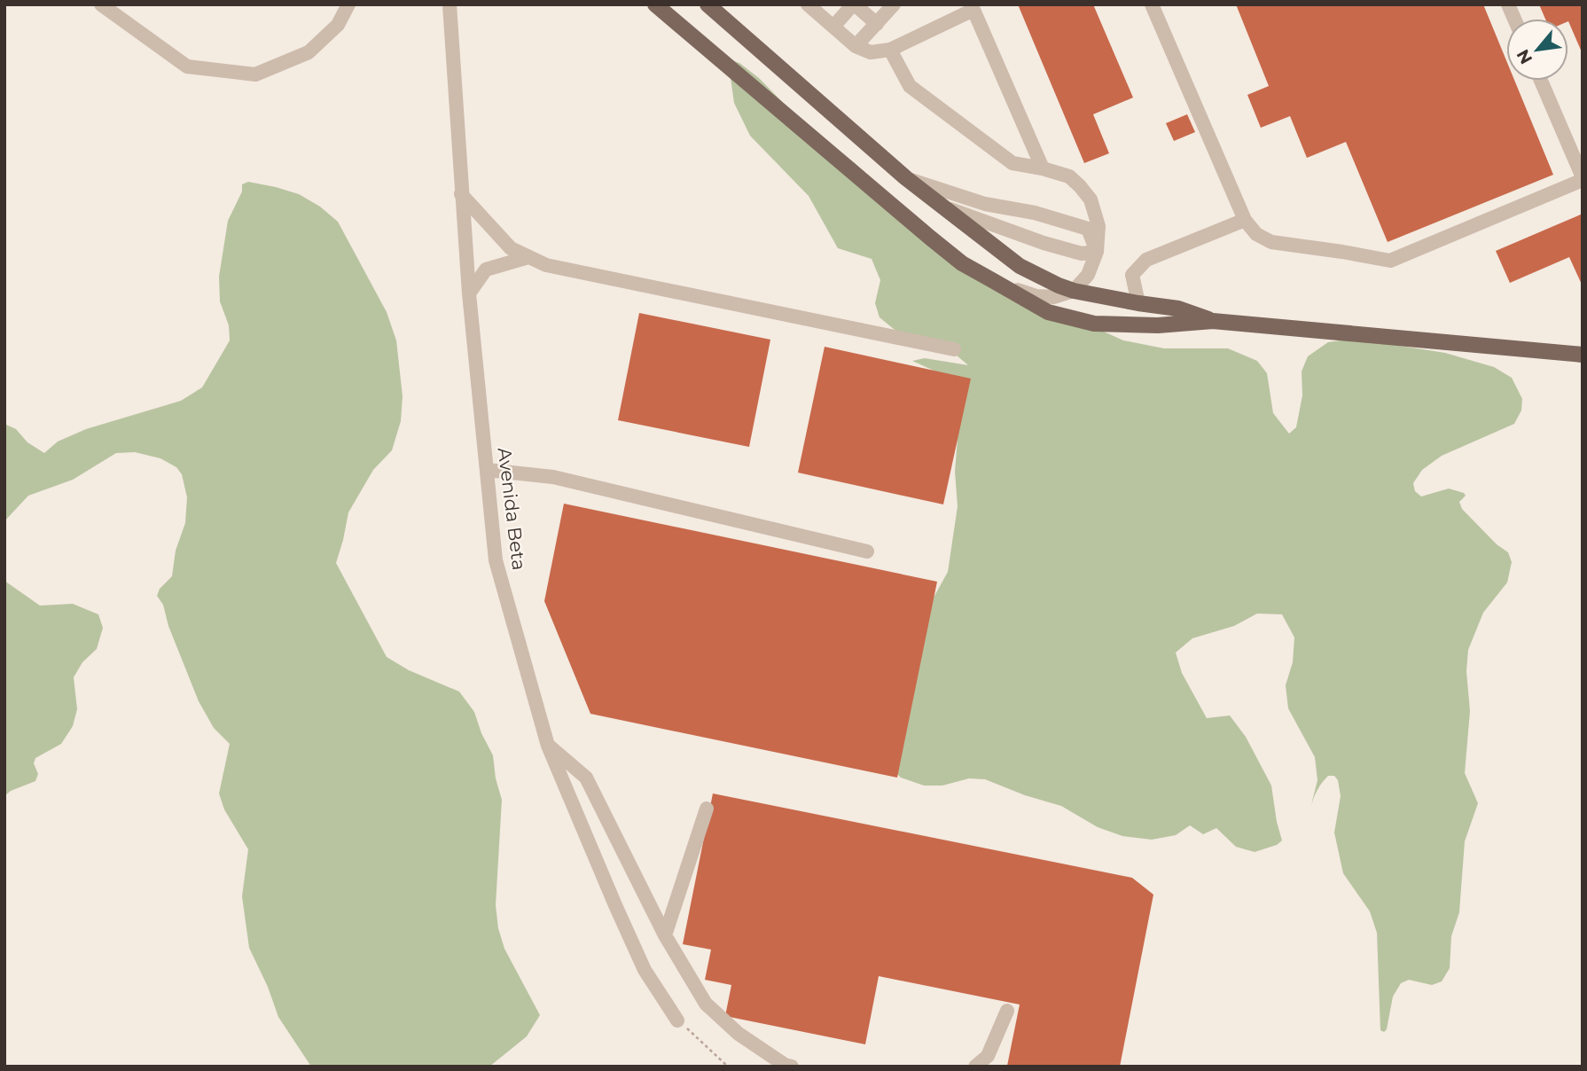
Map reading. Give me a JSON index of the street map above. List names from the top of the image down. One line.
{"streets":{"street":["Avenida Beta"]},"north":"bottom left"}
